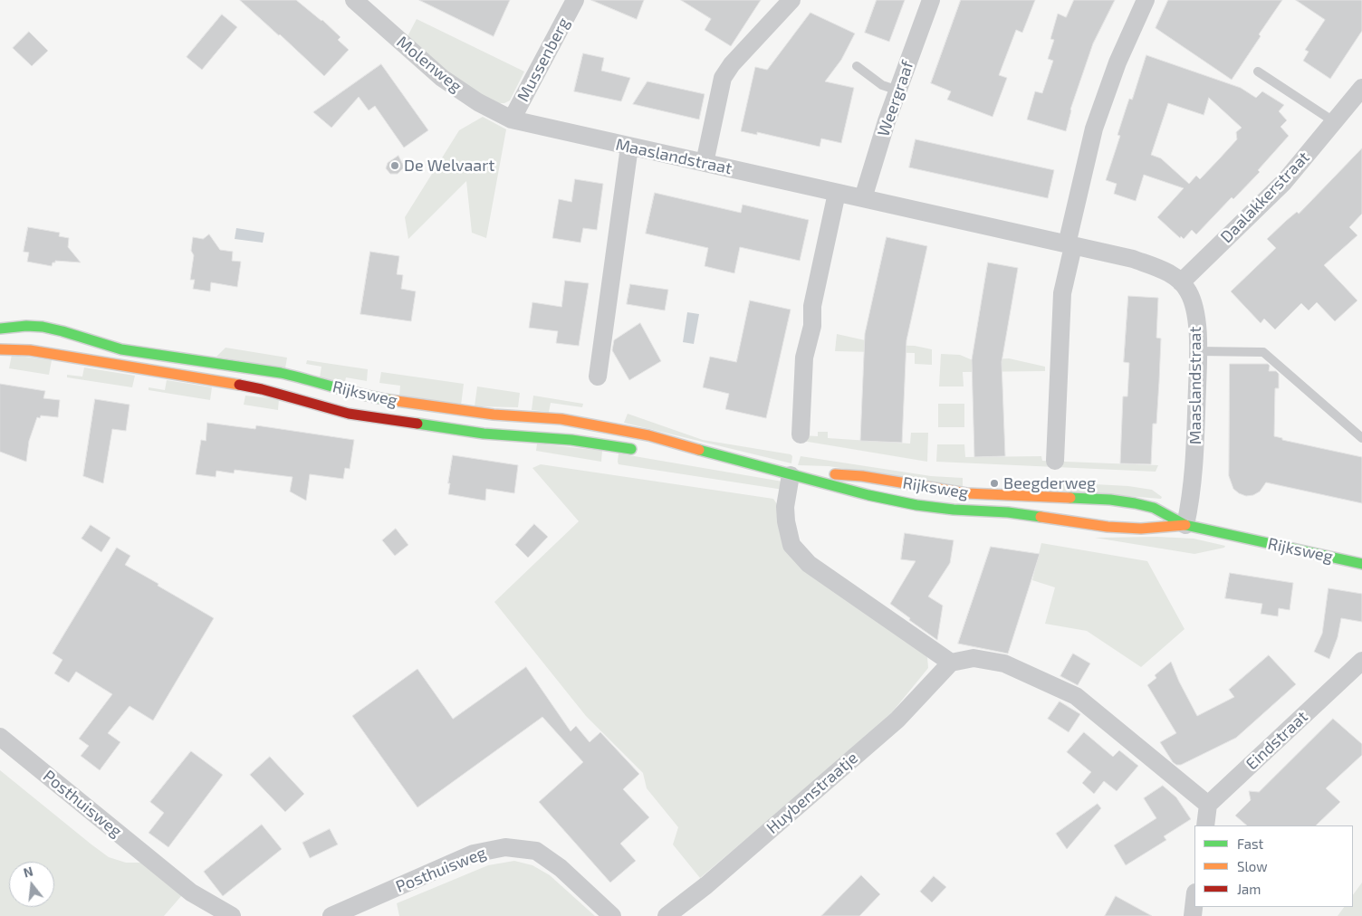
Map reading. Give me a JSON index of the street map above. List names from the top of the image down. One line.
{"streets":{"main road":["Rijksweg"],"street":["Mussenberg","Molenweg","Weergraaf","Maaslandstraat","Daalakkerstraat","Eindstraat","Huybenstraatje","Posthuisweg"]},"crossings":[["Mussenberg","Molenweg"],["Mussenberg","Maaslandstraat"],["Molenweg","Maaslandstraat"],["Weergraaf","Maaslandstraat"],["Maaslandstraat","Daalakkerstraat"],["Maaslandstraat","Rijksweg"]],"places":["De Welvaart","Beegderweg"],"legend":["Fast","Slow","Jam"],"north":"top"}
